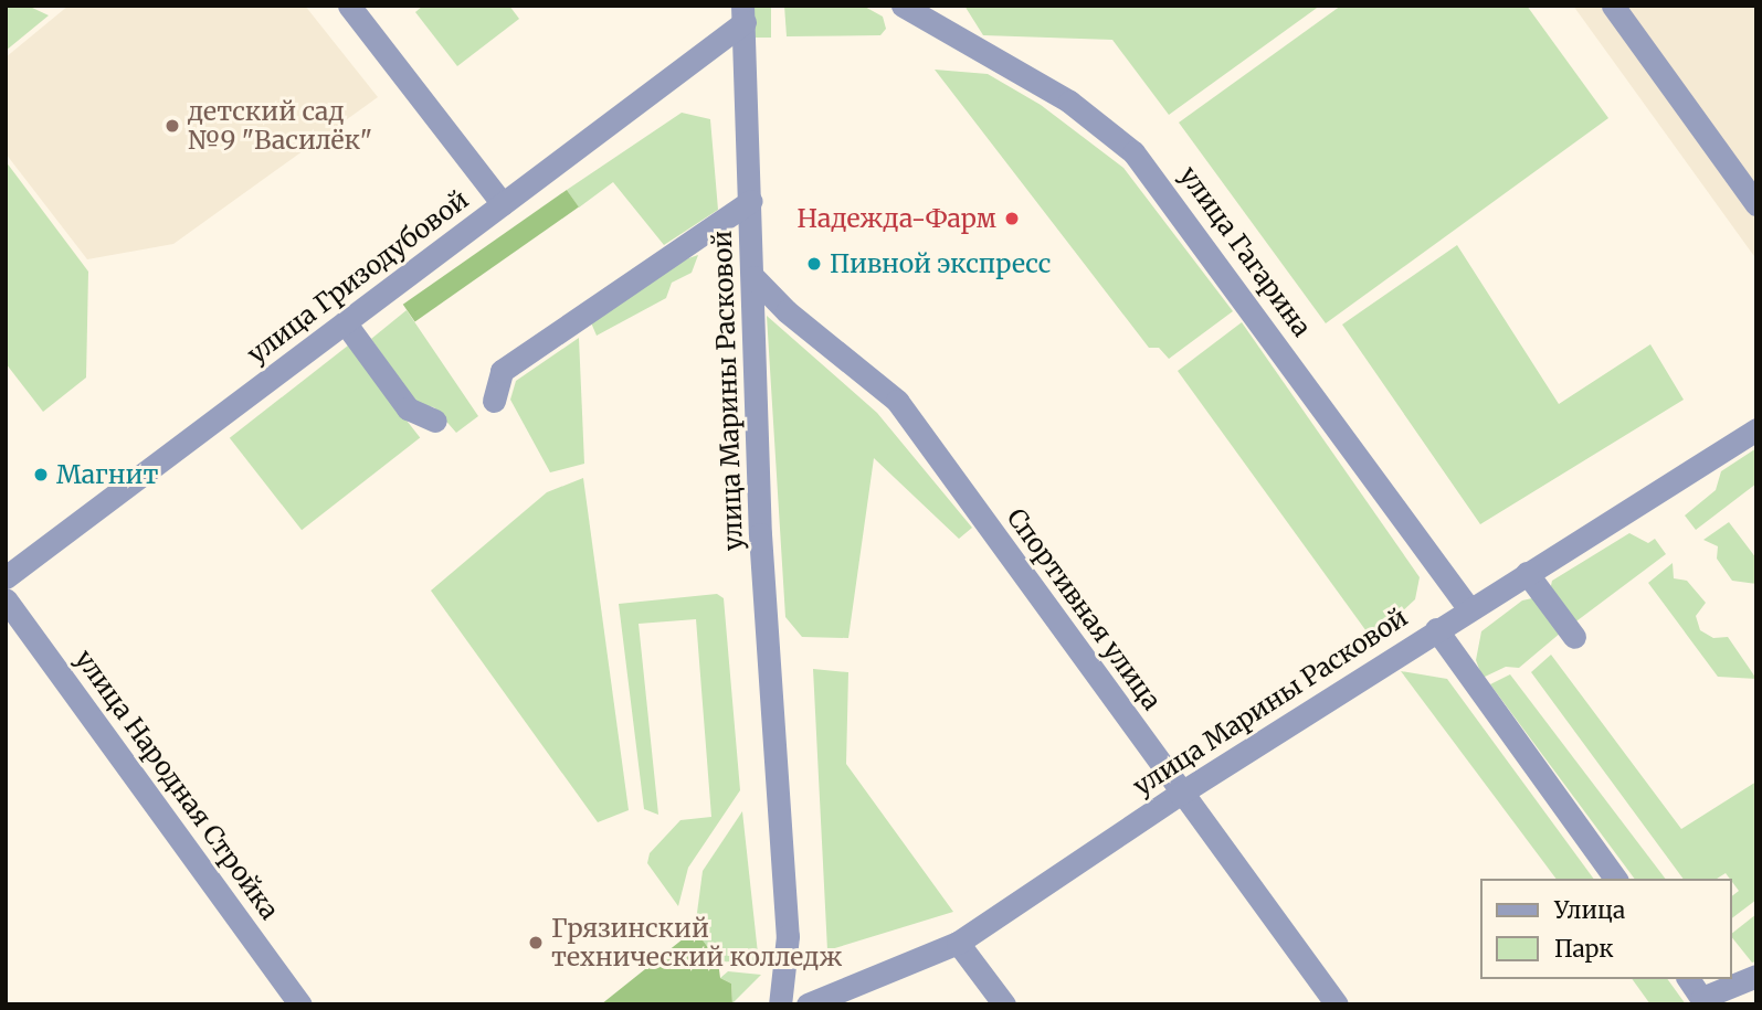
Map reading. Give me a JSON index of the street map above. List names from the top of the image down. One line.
{"streets":{"street":["улица Гагарина","улица Гризодубовой","улица Марины Расковой","Спортивная улица","улица Народная Стройка"]},"crossings":[["улица Гагарина","улица Марины Расковой"],["улица Гризодубовой","улица Марины Расковой"],["улица Марины Расковой","Спортивная улица"]],"places":["детский сад №9 \"Василёк\"","Надежда-Фарм","Пивной экспресс","Магнит","Грязинский технический колледж"],"legend":["Улица","Парк"]}
